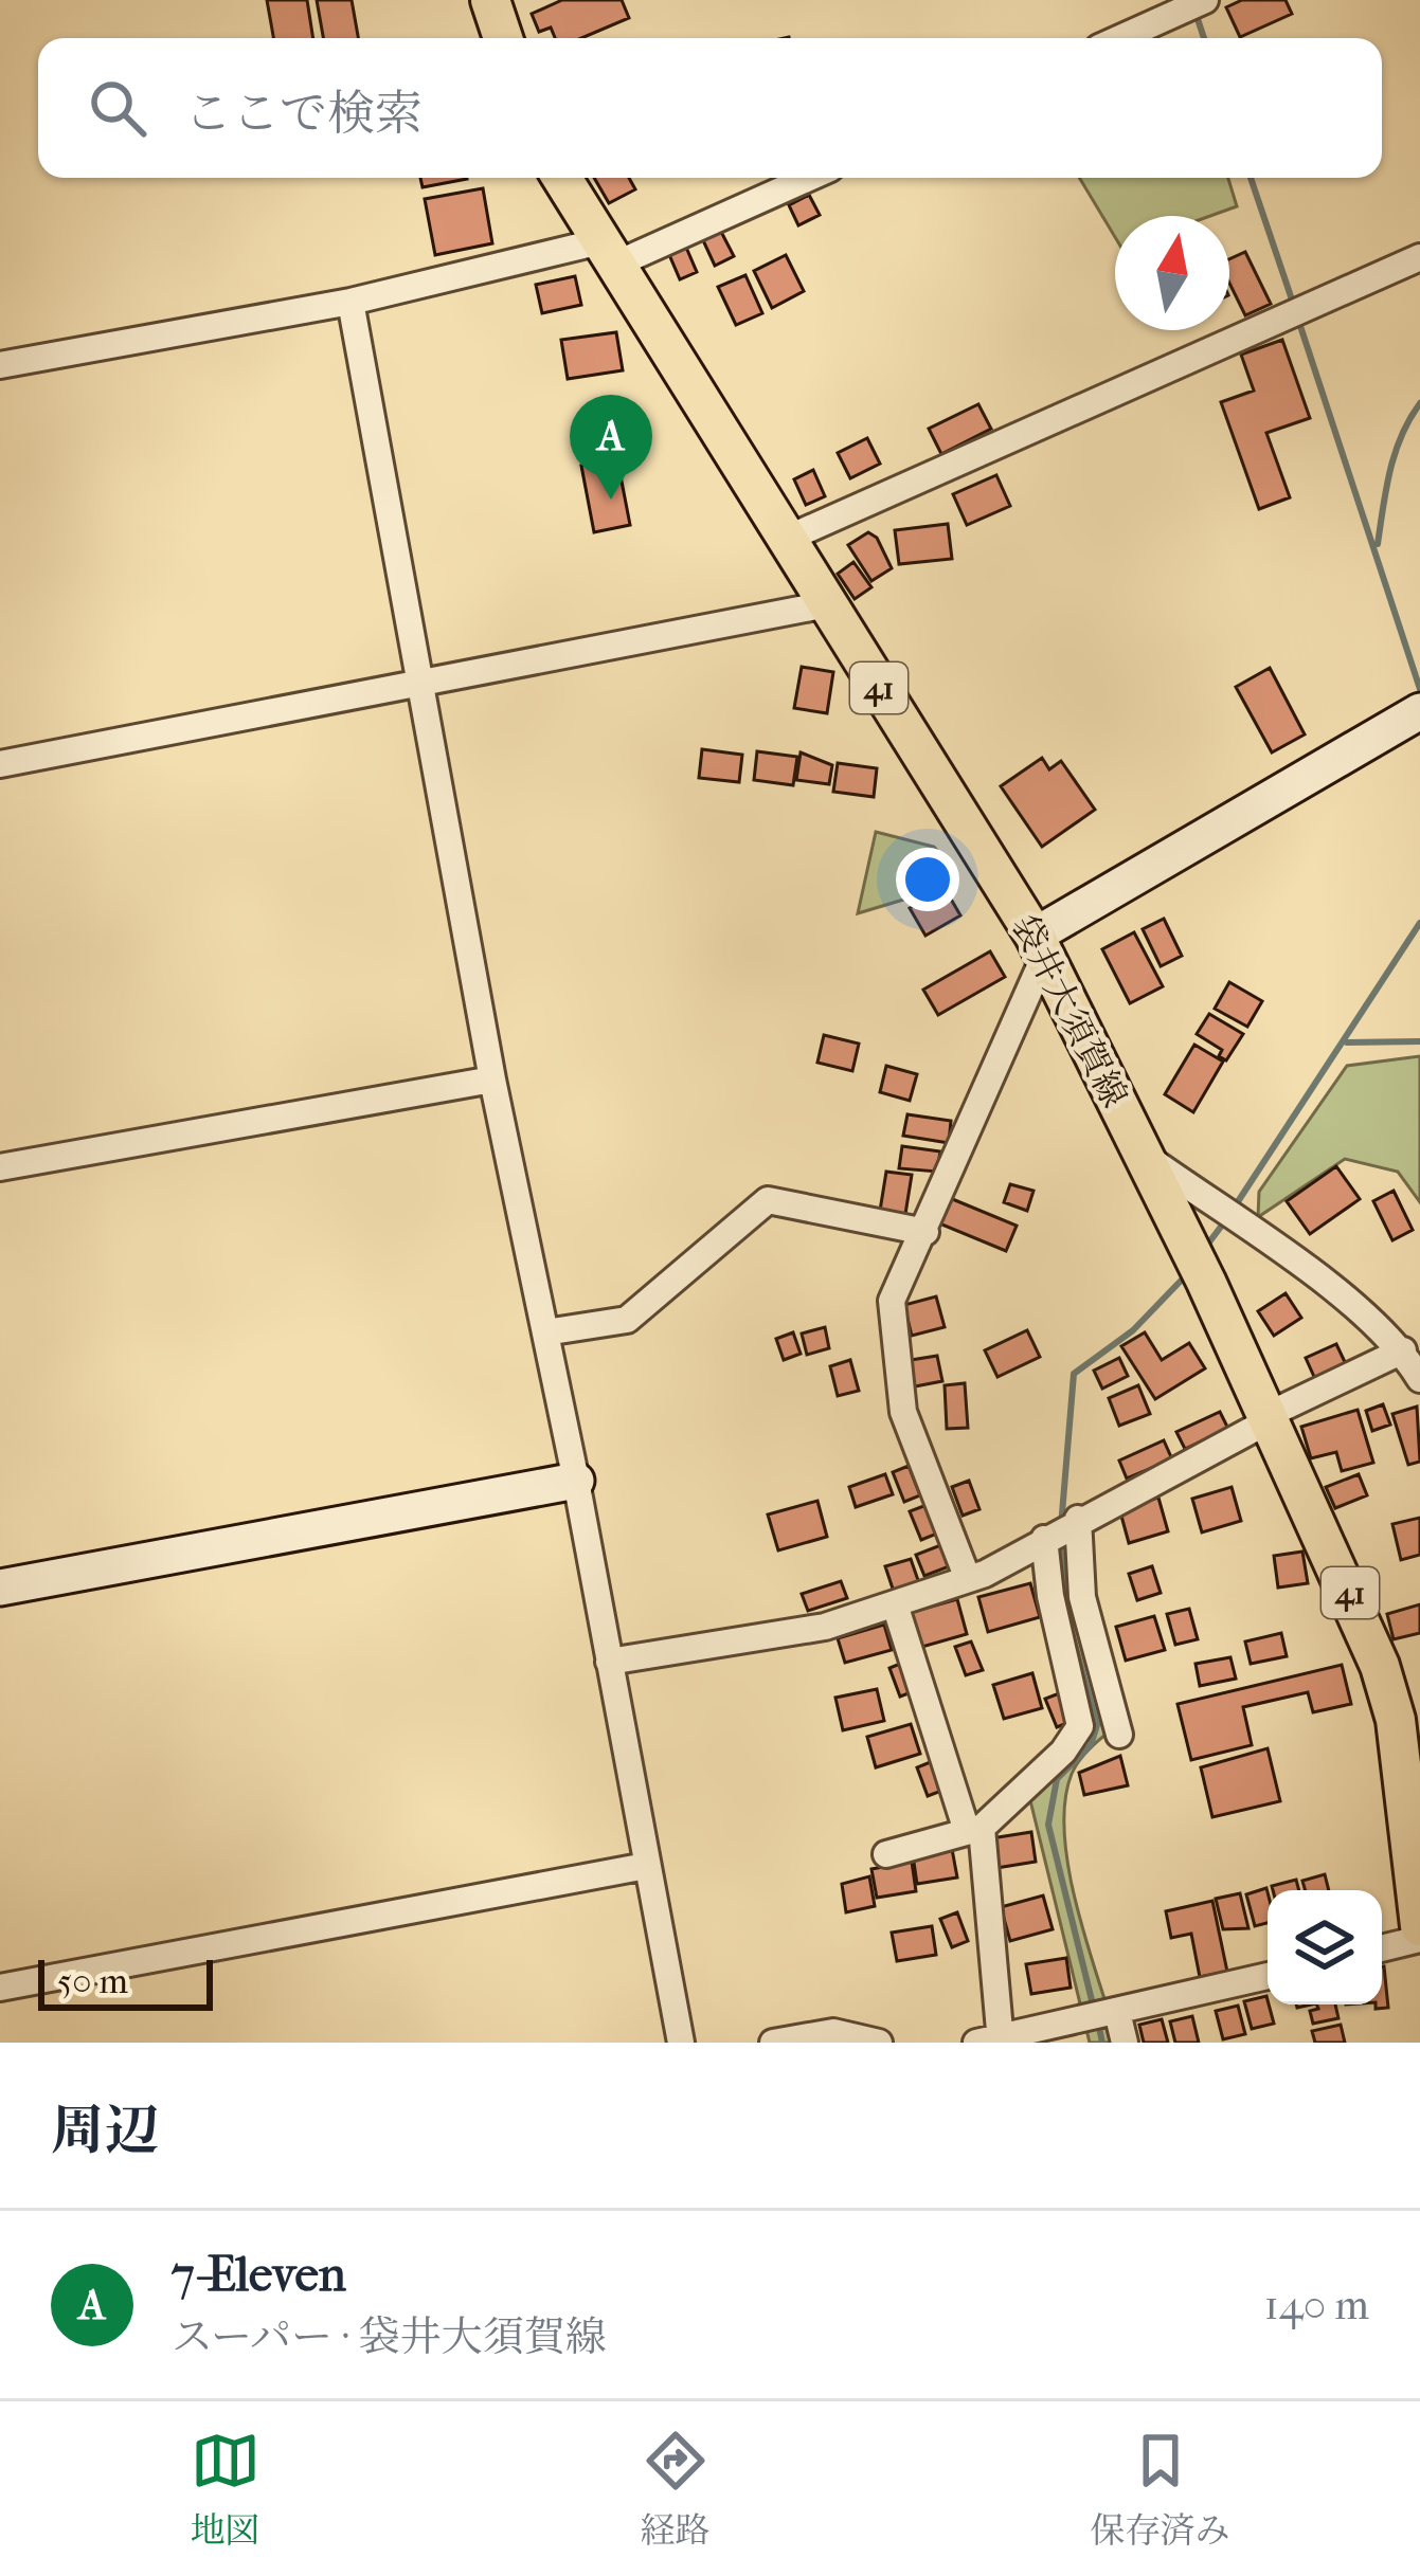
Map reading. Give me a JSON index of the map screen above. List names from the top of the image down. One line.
{"streets":{"main road":["41","袋井大須賀線"]},"scale_bar":"50 m","north":"top","page":{"search":"ここで検索","pins":"A","scale":"50 m","heading":"周辺","list":[{"mark":"A","name":"7-Eleven","note":"スーパー · 袋井大須賀線","value":"140 m"}],"nav":["地図","経路","保存済み"]}}
